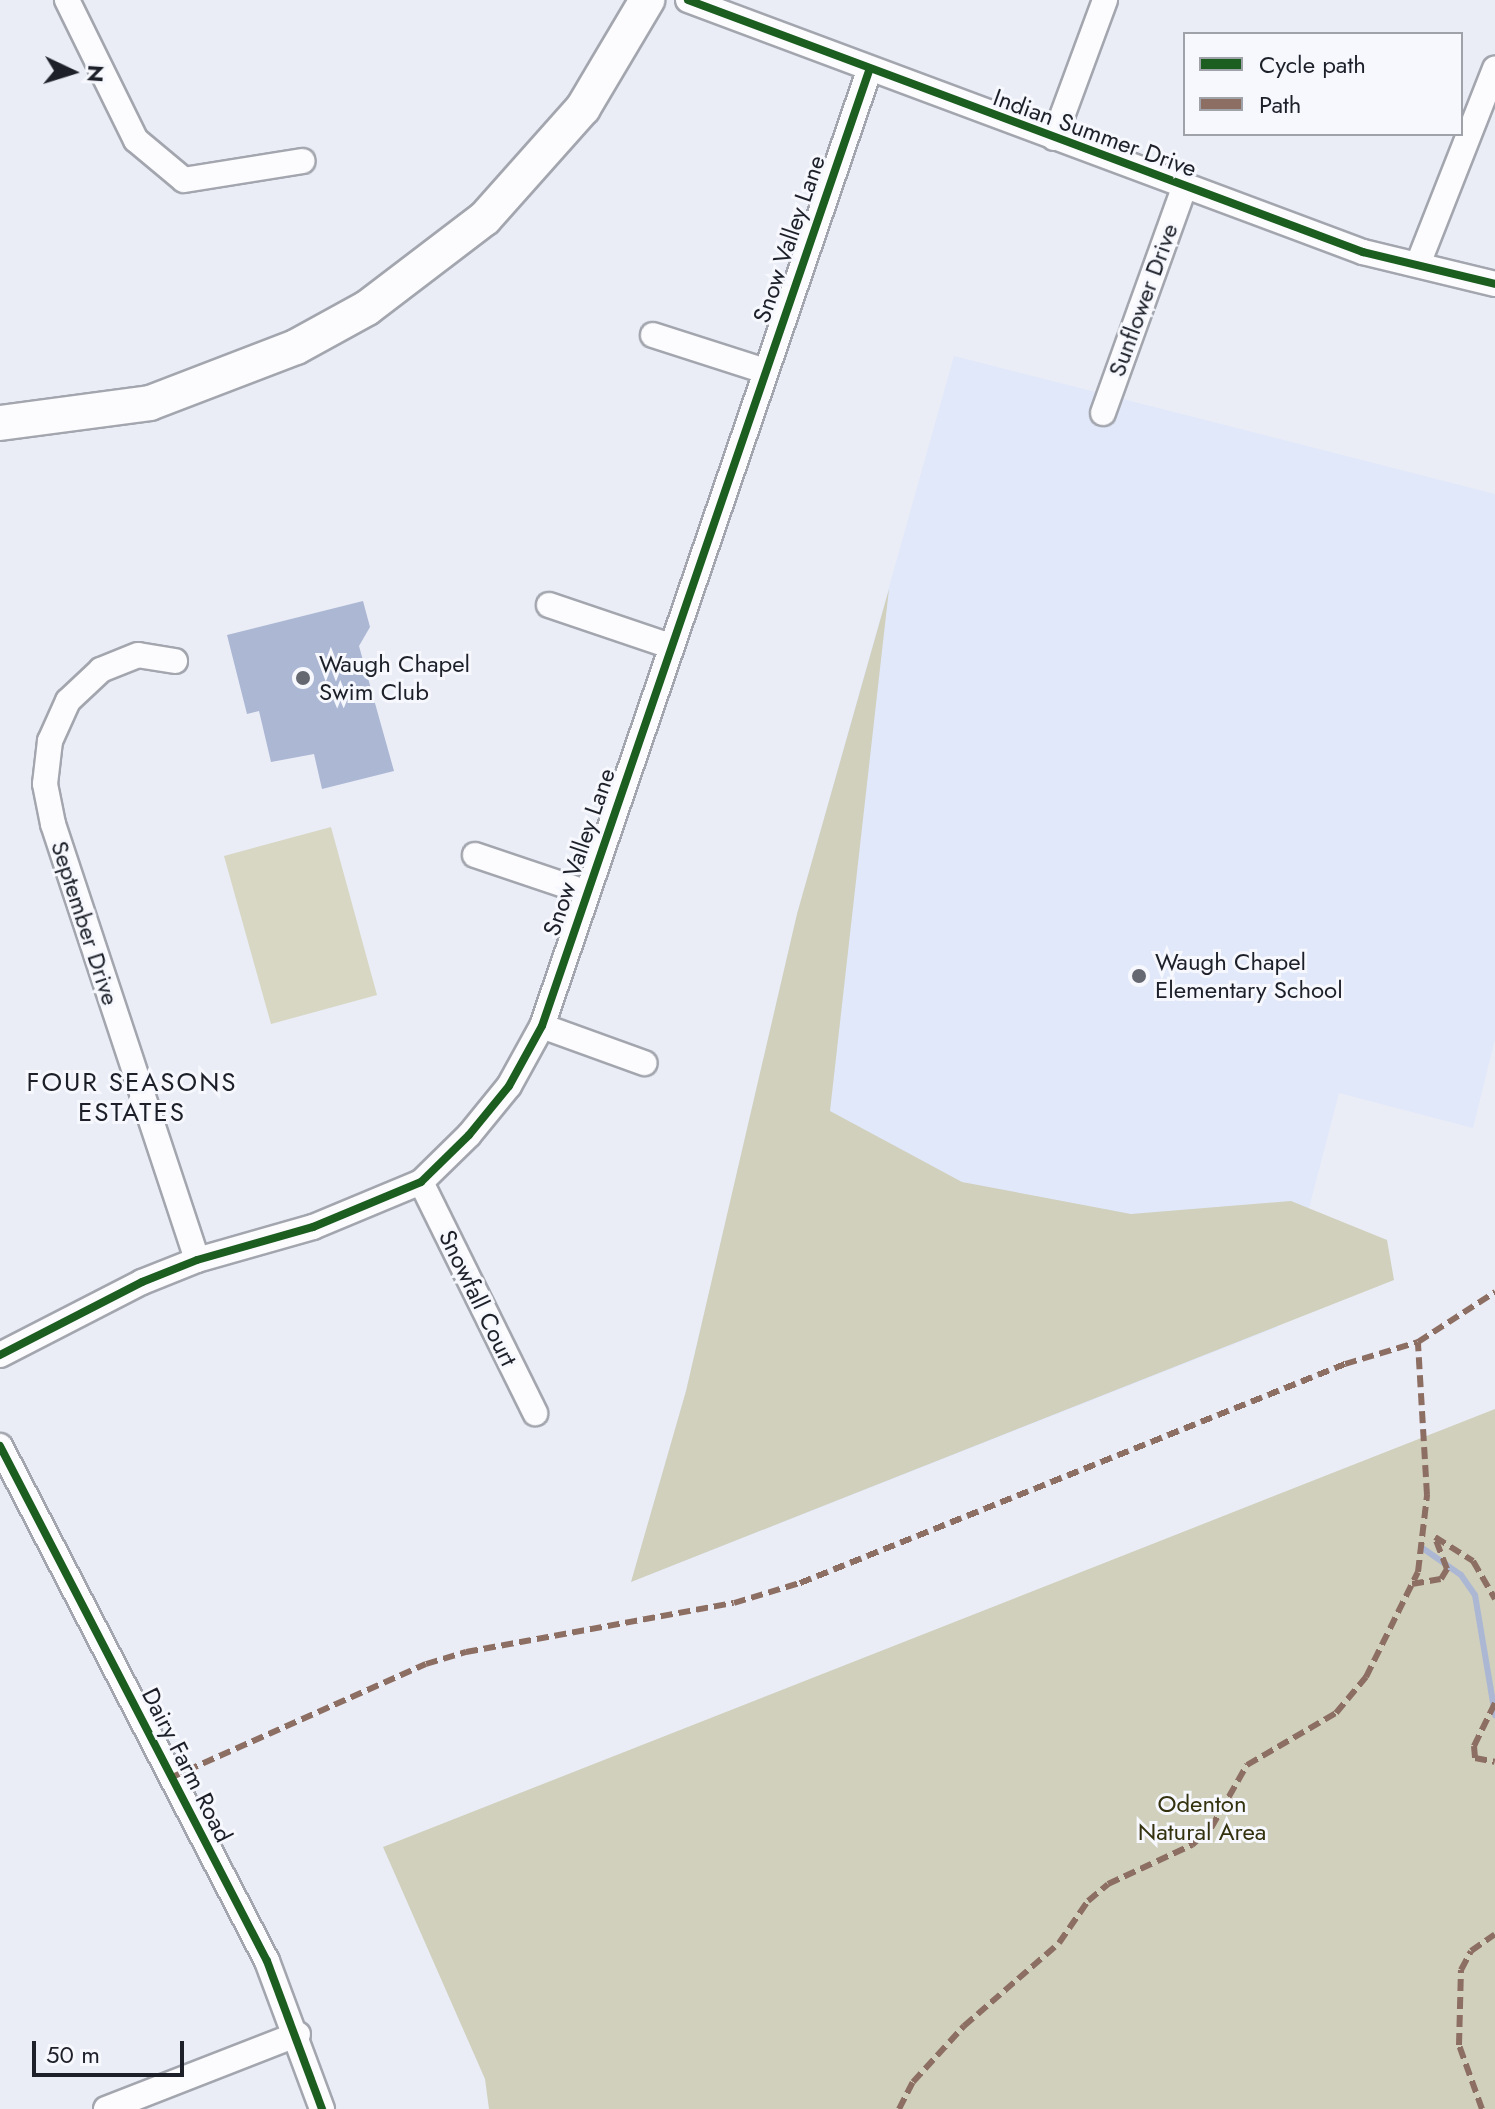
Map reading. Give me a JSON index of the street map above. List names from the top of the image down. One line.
{"streets":{"street":["Indian Summer Drive","Snow Valley Lane","Sunflower Drive","September Drive","Snowfall Court","Dairy Farm Road"]},"crossings":[["Indian Summer Drive","Snow Valley Lane"],["Indian Summer Drive","Sunflower Drive"],["Snow Valley Lane","September Drive"],["Snow Valley Lane","Snowfall Court"]],"districts":["FOUR SEASONS ESTATES"],"parks":["Odenton Natural Area"],"places":["Waugh Chapel Swim Club","Waugh Chapel Elementary School"],"legend":["Cycle path","Path"],"scale_bar":"50 m","north":"right"}
